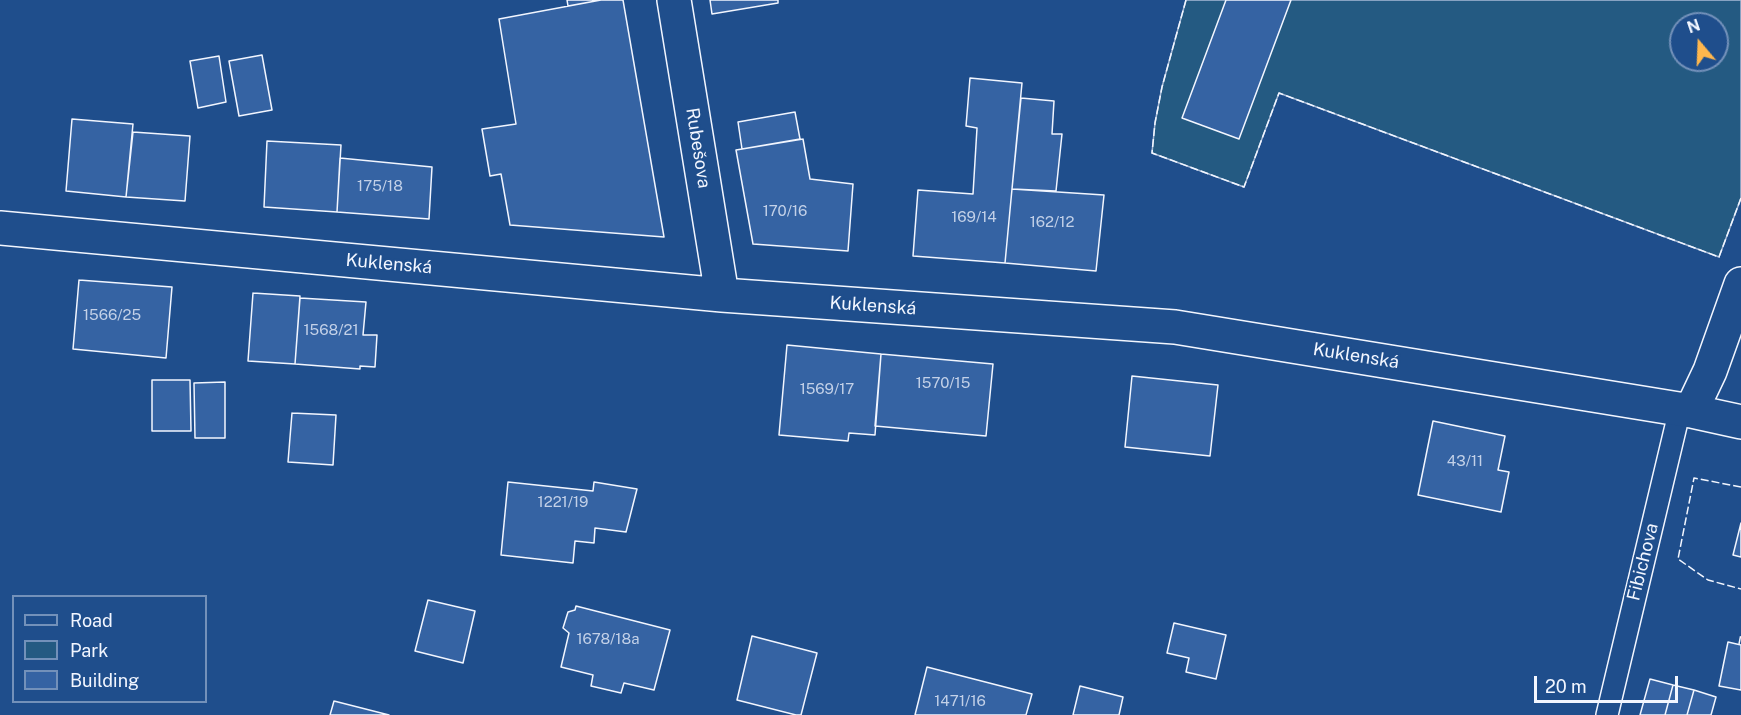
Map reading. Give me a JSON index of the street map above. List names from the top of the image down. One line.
{"streets":{"street":["Rubešova","Kuklenská","Fibichova"]},"crossings":[["Rubešova","Kuklenská"],["Kuklenská","Fibichova"]],"house_numbers":["175/18","170/16","169/14","162/12","1566/25","1568/21","1570/15","1569/17","43/11","1221/19","1678/18a","1471/16"],"legend":["Road","Park","Building"],"scale_bar":"20 m","north":"top"}
